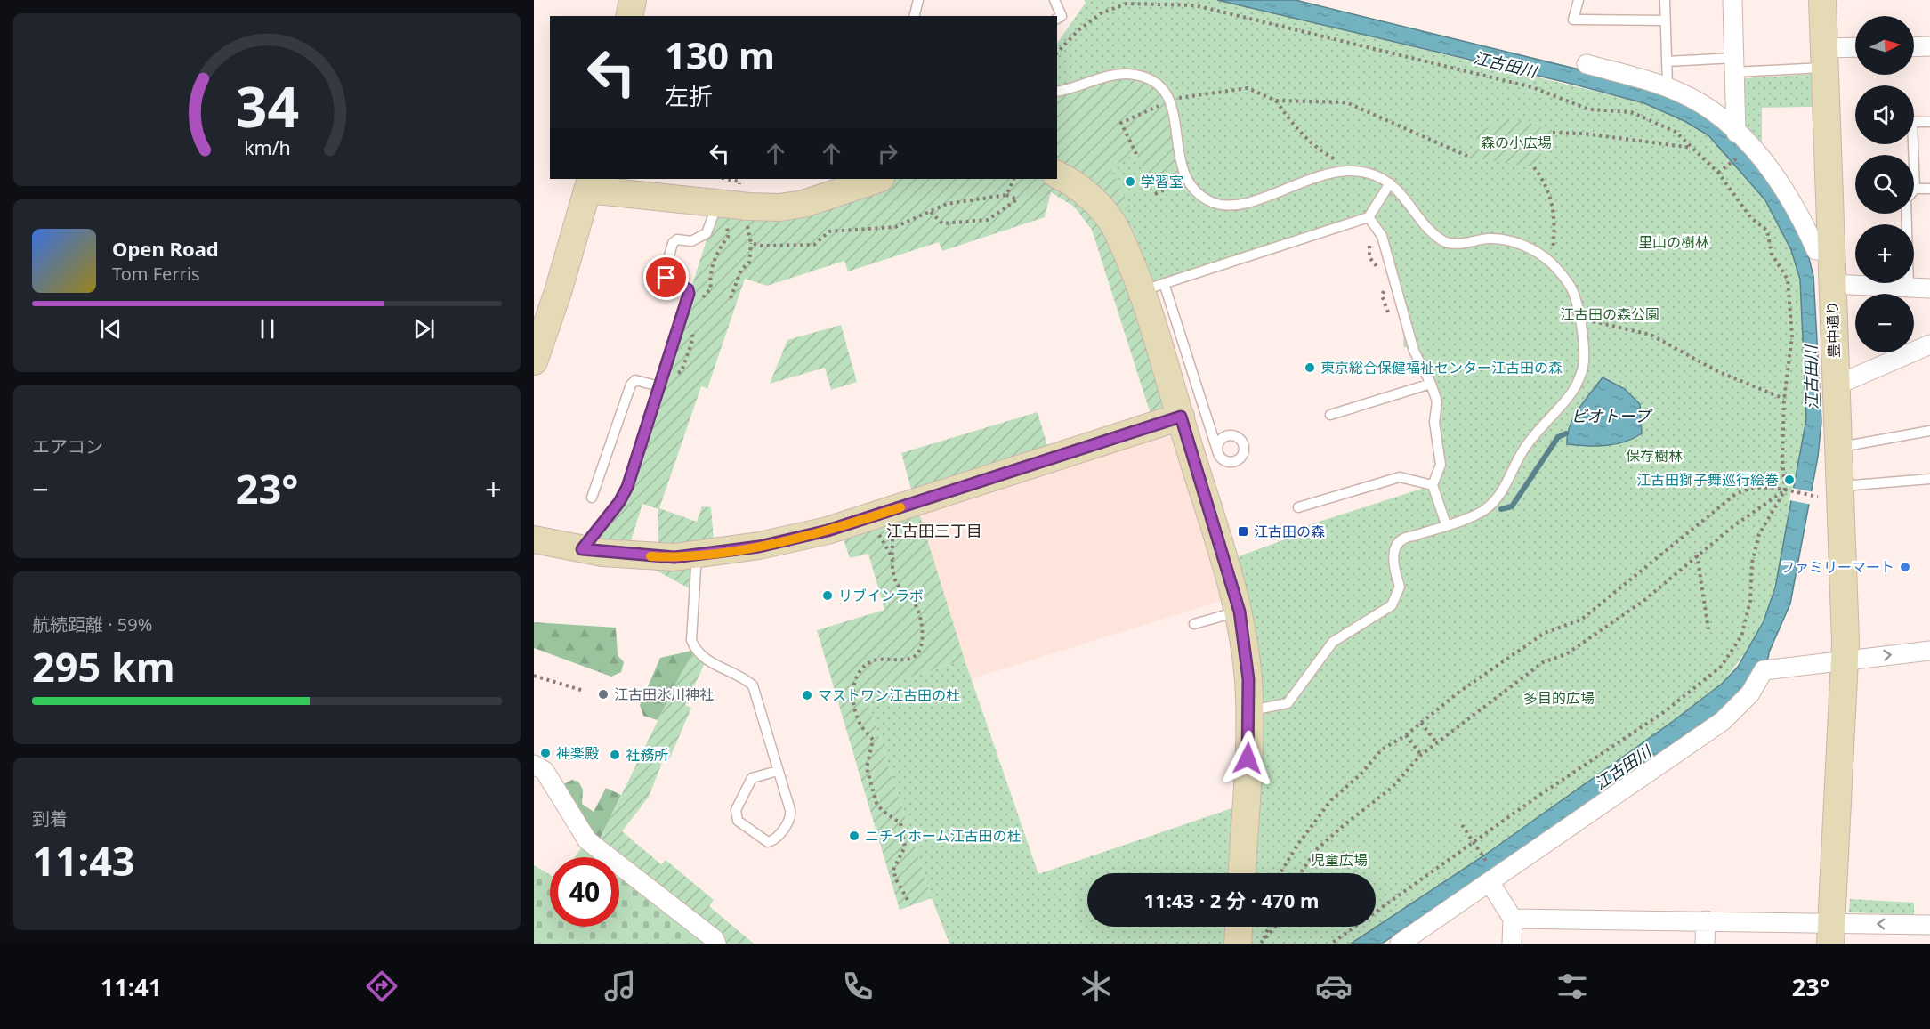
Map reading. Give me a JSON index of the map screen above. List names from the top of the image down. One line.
{"streets":{"street":["豊中通り"]},"districts":["江古田三丁目"],"water":["江古田川","ビオトープ"],"parks":["森の小広場","里山の樹林","江古田の森公園","保存樹林","多目的広場","児童広場"],"places":{"other":["学習室","東京総合保健福祉センター江古田の森","江古田獅子舞巡行絵巻","ファミリーマート","リブインラボ","江古田氷川神社","マストワン江古田の杜","神楽殿","社務所","ニチイホーム江古田の杜"],"transit":["江古田の森"]},"north":"right","page":{"map_buttons":["+","−"],"turn":["130 m","左折"],"song":["Open Road","Tom Ferris"],"tile":["エアコン",["航続距離 · 59%","295 km"],["到着","11:43"]],"heat":["−","23°","+"],"limit":"40","trip":"11:43 · 2 分 · 470 m","tabs":["11:41","23°"],"gauge":["34","km/h"]}}
